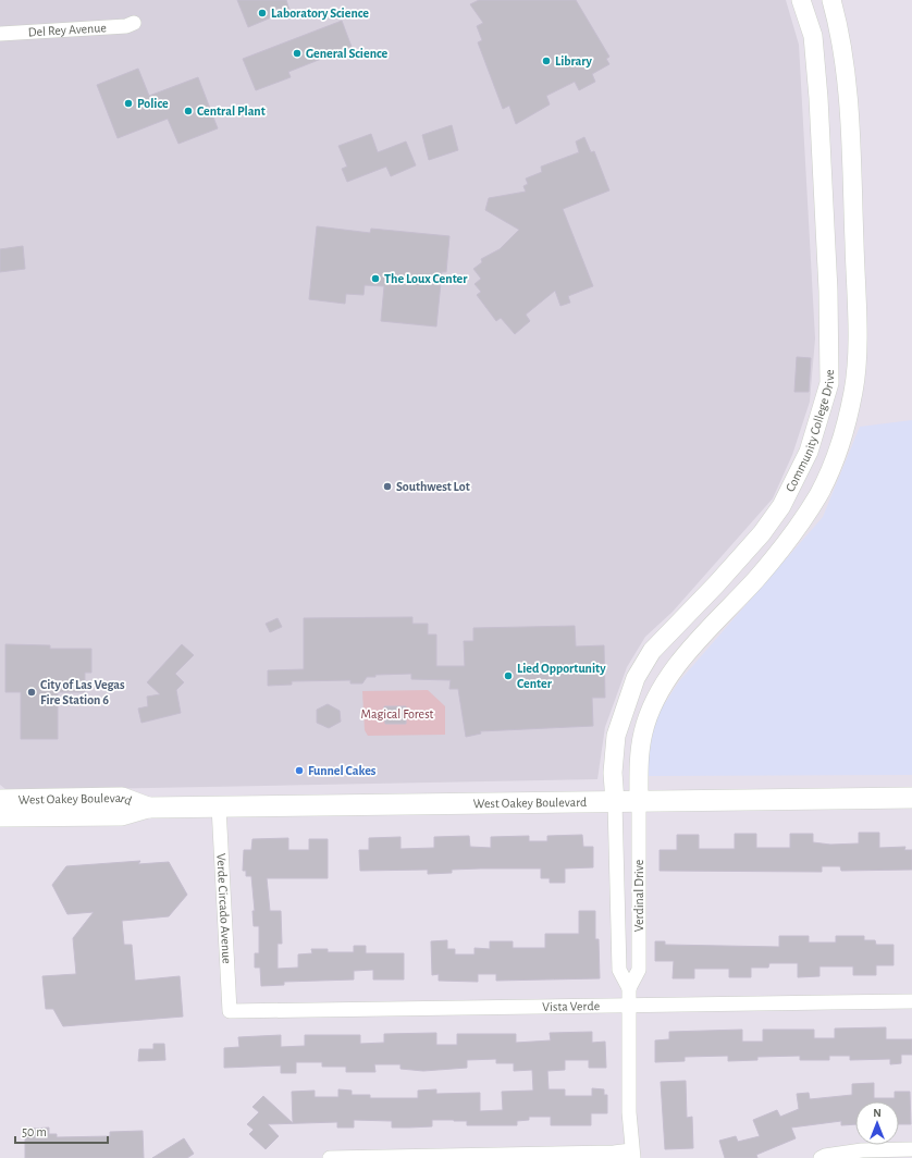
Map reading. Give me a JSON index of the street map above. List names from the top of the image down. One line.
{"streets":{"main road":["West Oakey Boulevard"],"street":["Del Rey Avenue","Community College Drive","Verdinal Drive","Verde Circado Avenue","Vista Verde"]},"crossings":[["Community College Drive","West Oakey Boulevard"],["Community College Drive","Verdinal Drive"],["West Oakey Boulevard","Verdinal Drive"],["West Oakey Boulevard","Verde Circado Avenue"],["Verdinal Drive","Vista Verde"],["Verde Circado Avenue","Vista Verde"]],"parks":["Magical Forest"],"places":["Laboratory Science","General Science","Library","Police","Central Plant","The Loux Center","Southwest Lot","Lied Opportunity Center","City of Las Vegas Fire Station 6","Funnel Cakes"],"scale_bar":"50 m","north":"top"}
